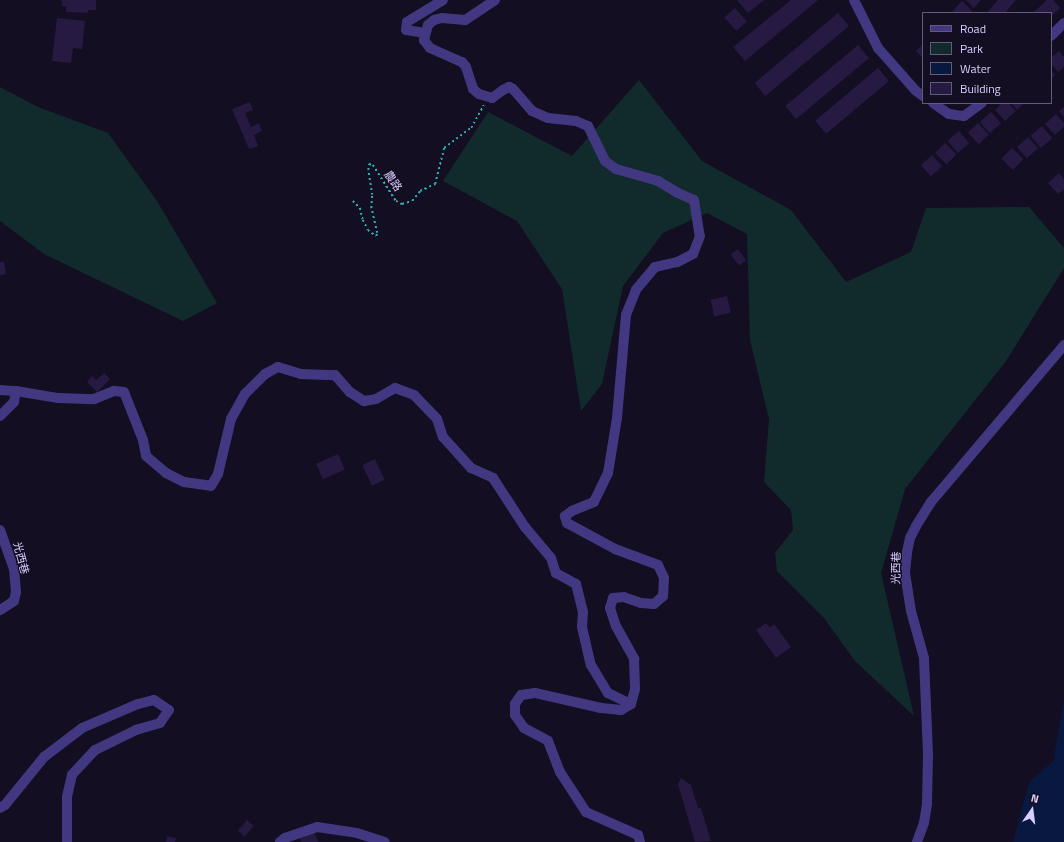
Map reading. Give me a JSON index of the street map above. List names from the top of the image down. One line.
{"streets":{"street":["光西巷"],"path":["農路"]},"legend":["Road","Park","Water","Building"],"north":"top"}
